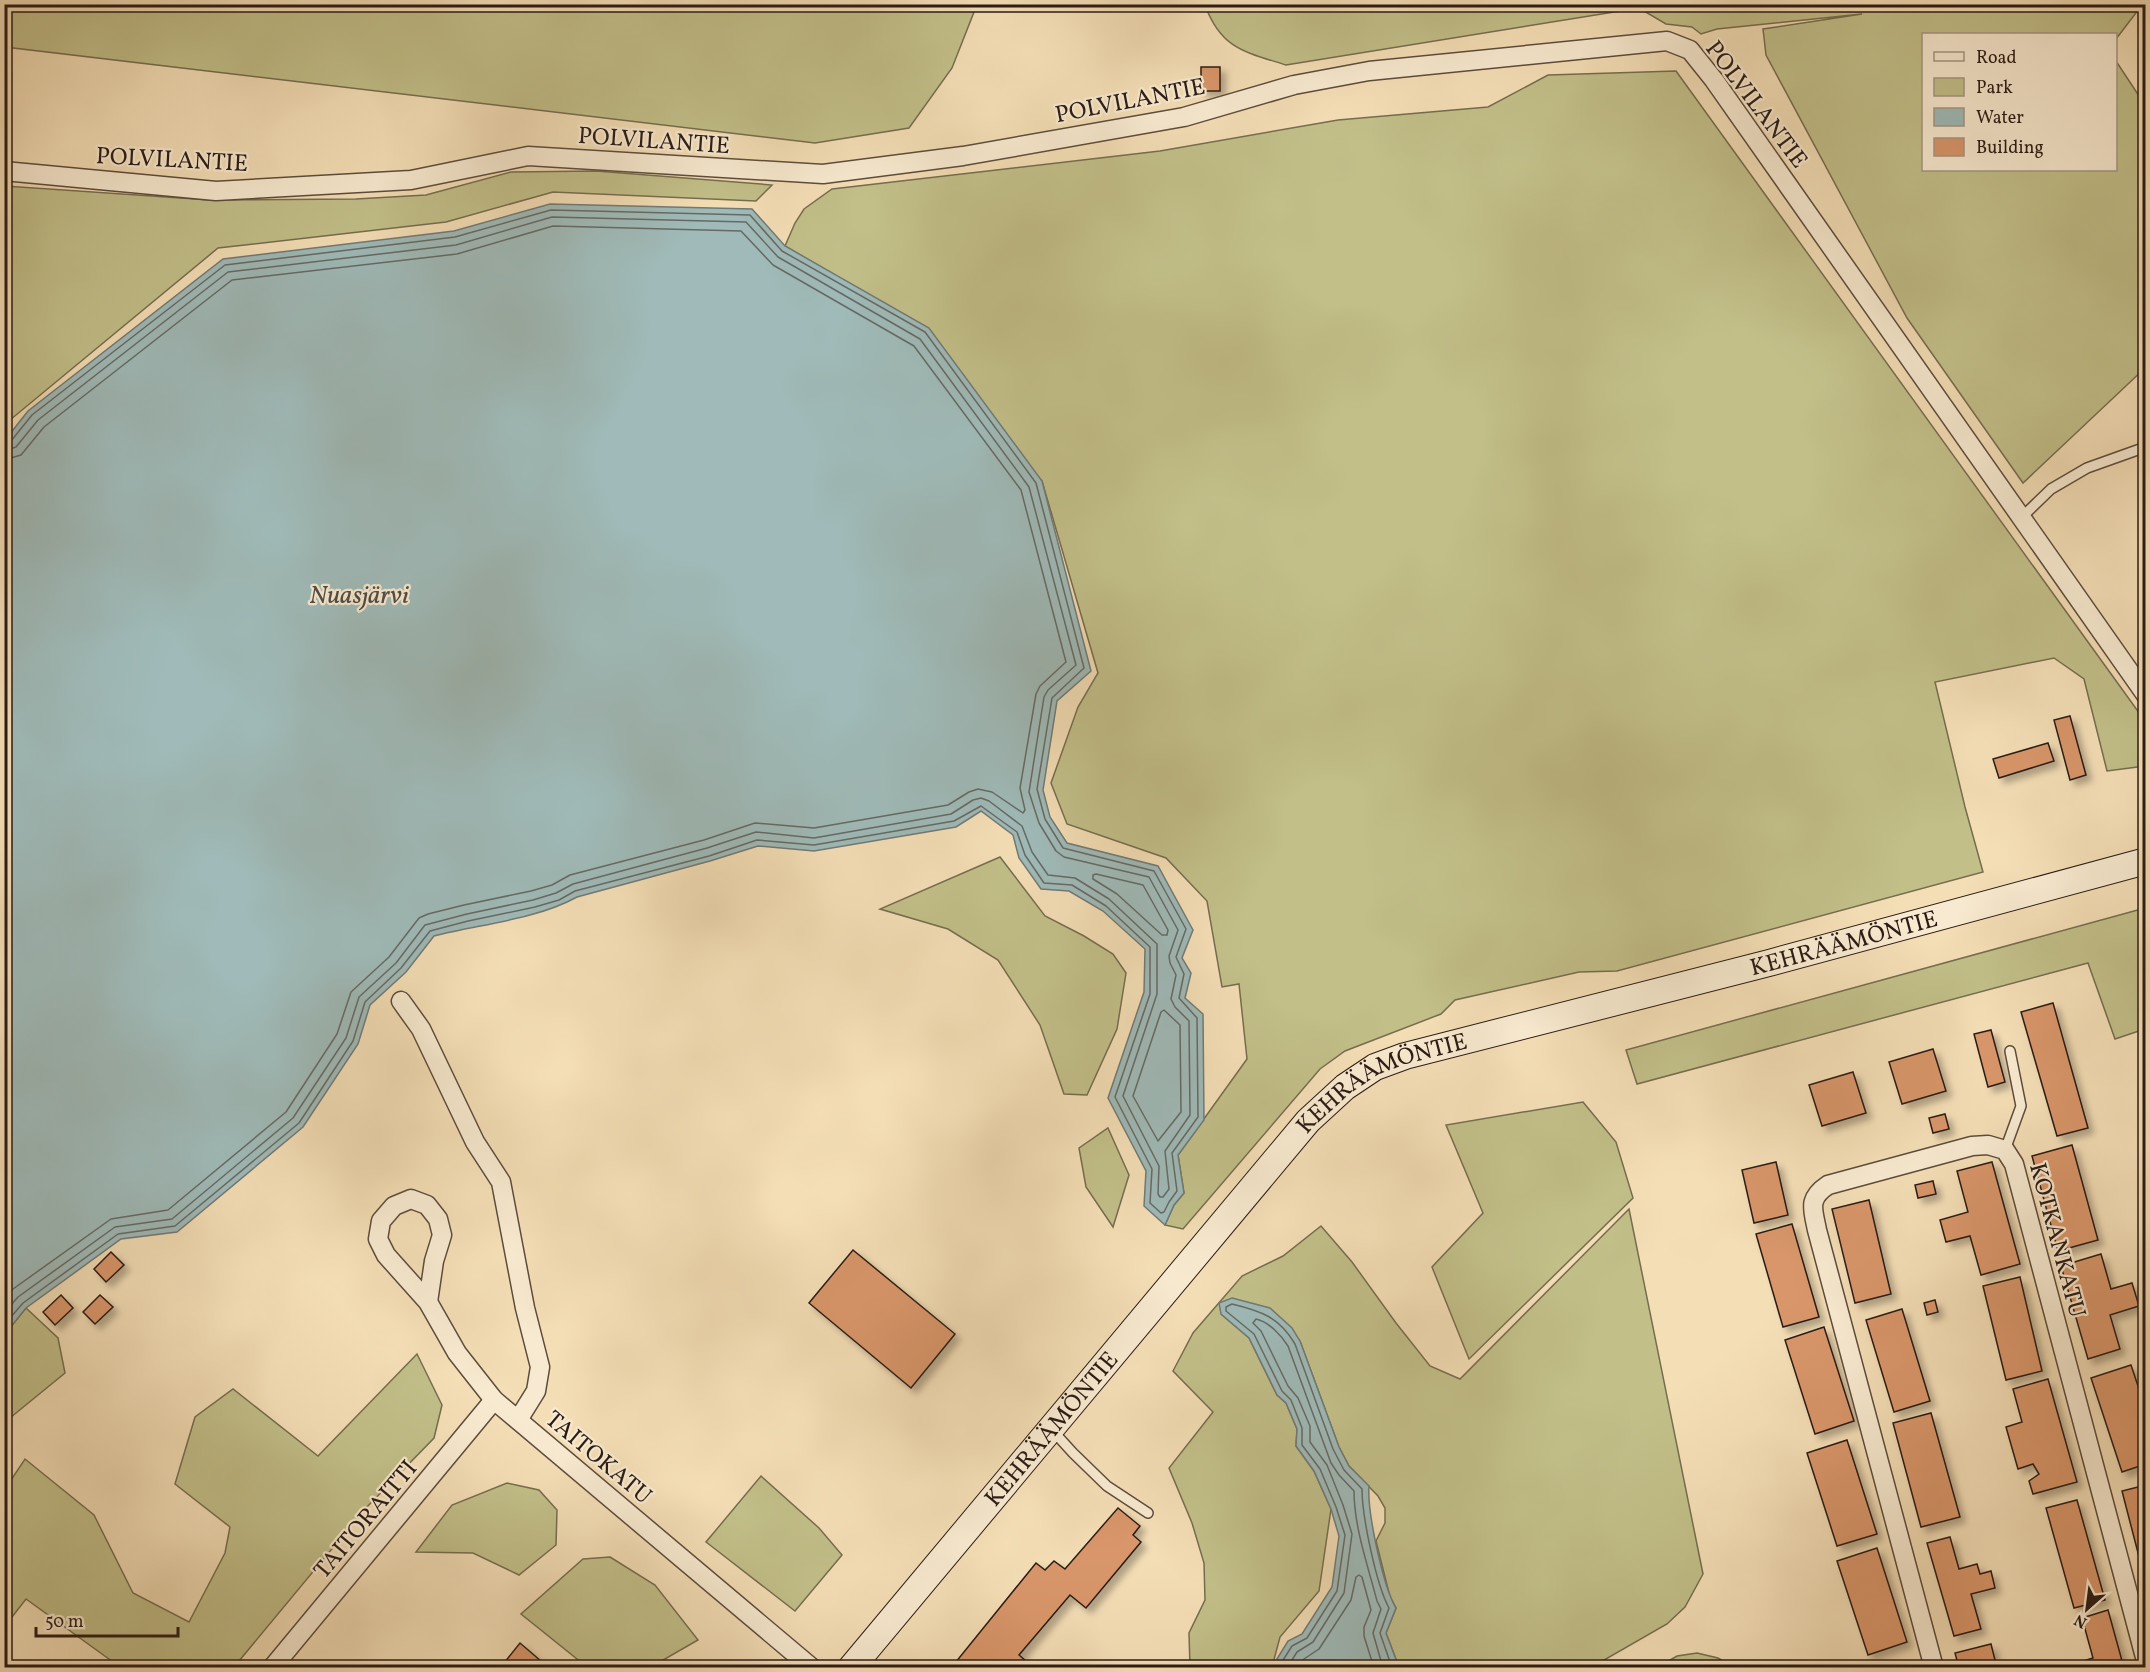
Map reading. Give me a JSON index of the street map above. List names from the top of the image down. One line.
{"streets":{"street":["POLVILANTIE","KEHRÄÄMÖNTIE","KOTKANKATU","TAITOKATU","TAITORAITTI"]},"crossings":[["TAITOKATU","TAITORAITTI"]],"water":["Nuasjärvi"],"legend":["Road","Park","Water","Building"],"scale_bar":"50 m","north":"bottom left"}
